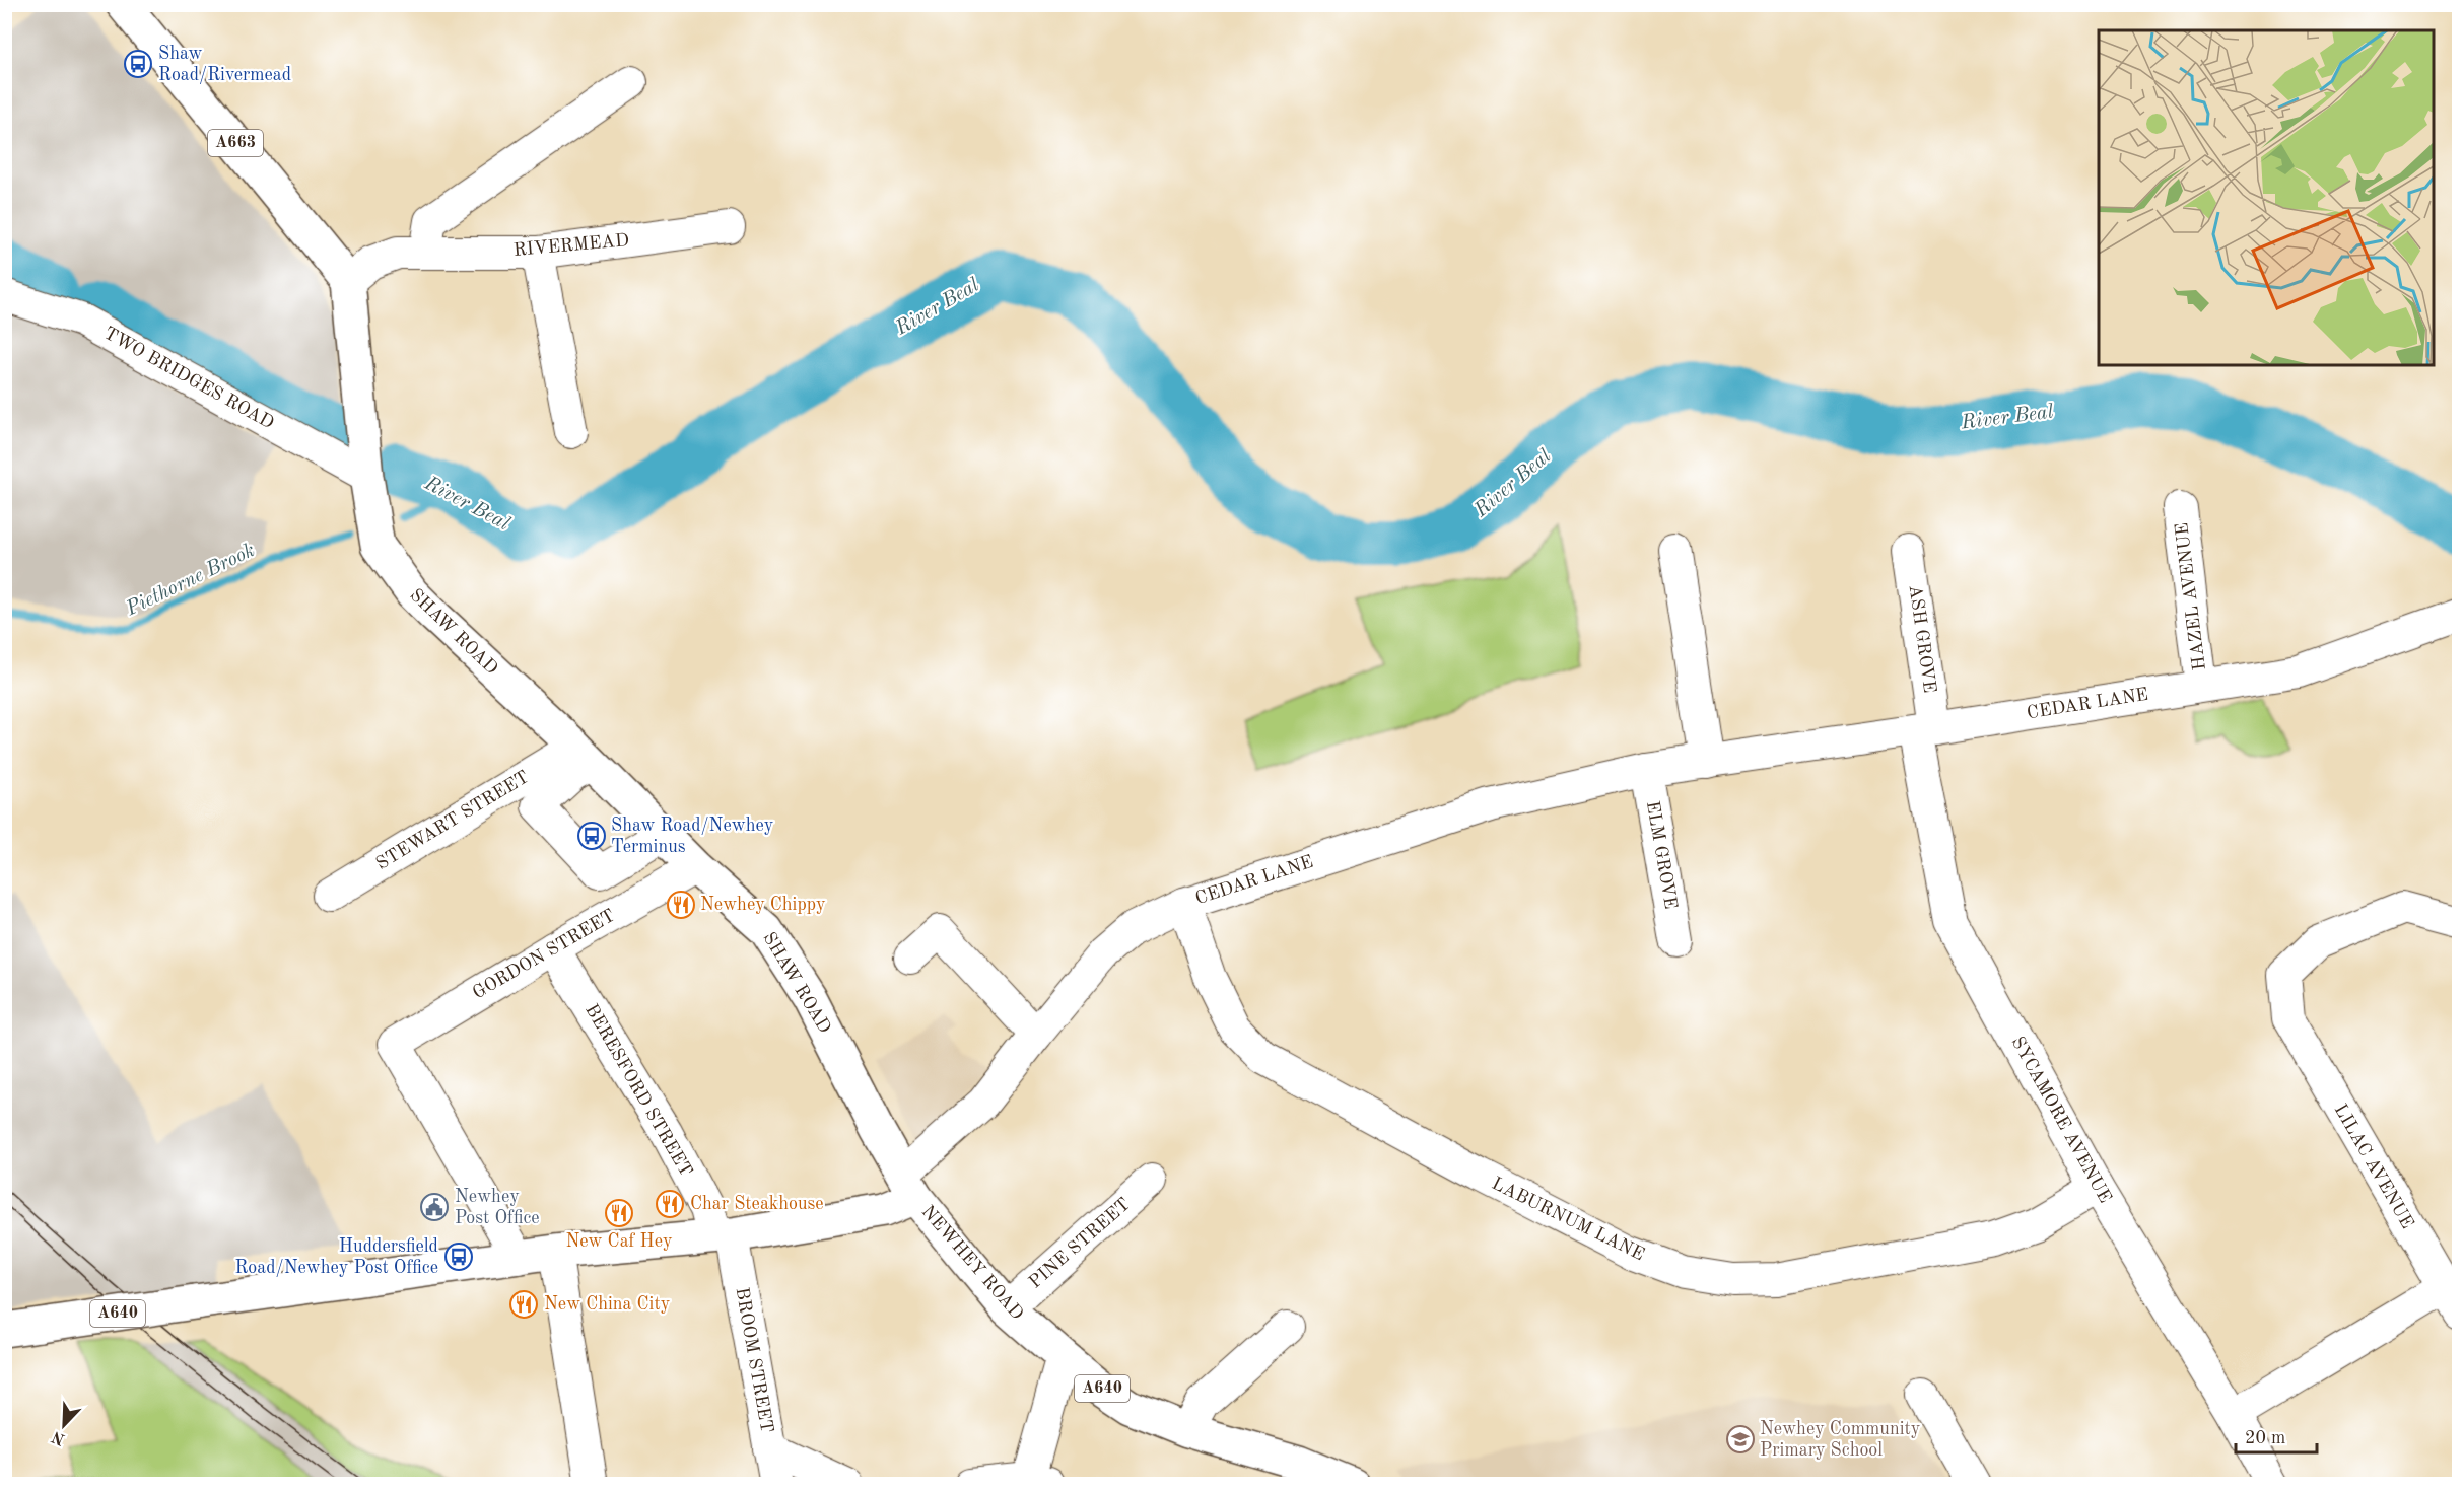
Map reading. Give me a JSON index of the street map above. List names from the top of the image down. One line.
{"streets":{"main road":["A663","SHAW ROAD","NEWHEY ROAD","A640"],"street":["RIVERMEAD","TWO BRIDGES ROAD","HAZEL AVENUE","ASH GROVE","CEDAR LANE","STEWART STREET","ELM GROVE","GORDON STREET","BERESFORD STREET","SYCAMORE AVENUE","LILAC AVENUE","LABURNUM LANE","PINE STREET","BROOM STREET"]},"crossings":[["A663","RIVERMEAD"],["A663","SHAW ROAD"],["RIVERMEAD","SHAW ROAD"],["TWO BRIDGES ROAD","SHAW ROAD"],["HAZEL AVENUE","CEDAR LANE"],["SHAW ROAD","CEDAR LANE"],["SHAW ROAD","STEWART STREET"],["SHAW ROAD","GORDON STREET"],["SHAW ROAD","NEWHEY ROAD"],["SHAW ROAD","A640"],["ASH GROVE","CEDAR LANE"],["ASH GROVE","SYCAMORE AVENUE"],["CEDAR LANE","ELM GROVE"],["CEDAR LANE","SYCAMORE AVENUE"],["CEDAR LANE","LABURNUM LANE"],["CEDAR LANE","NEWHEY ROAD"],["CEDAR LANE","A640"],["GORDON STREET","BERESFORD STREET"],["GORDON STREET","A640"],["BERESFORD STREET","A640"],["BERESFORD STREET","BROOM STREET"],["SYCAMORE AVENUE","LABURNUM LANE"],["PINE STREET","NEWHEY ROAD"],["NEWHEY ROAD","A640"],["A640","BROOM STREET"]],"water":["River Beal","Piethorne Brook"],"places":{"bus stop":["Shaw Road/Rivermead","Shaw Road/Newhey Terminus","Huddersfield Road/Newhey Post Office"],"restaurant":["Newhey Chippy","Char Steakhouse","New Caf Hey","New China City"],"public building":["Newhey Post Office"],"school or university":["Newhey Community Primary School"]},"scale_bar":"20 m","north":"bottom left"}
